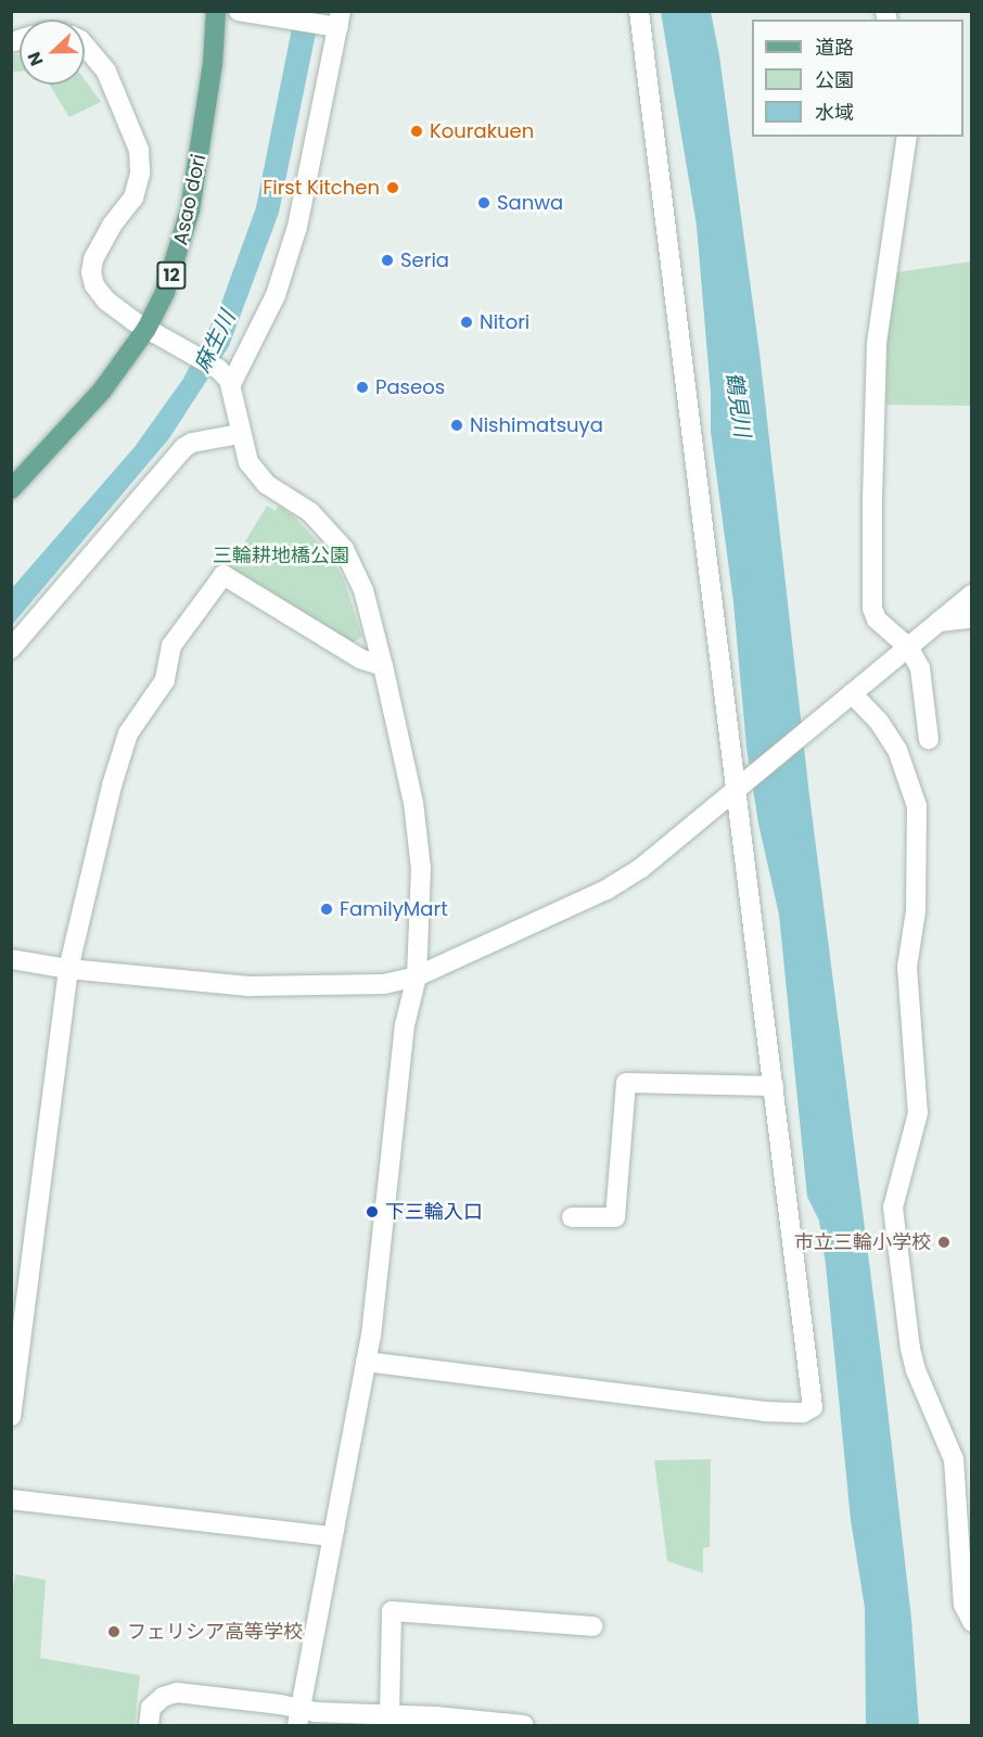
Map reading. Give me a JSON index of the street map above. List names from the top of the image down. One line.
{"streets":{"main road":["Asao dori","12"]},"water":["麻生川","鶴見川"],"parks":["三輪耕地橋公園"],"places":["Kourakuen","First Kitchen","Sanwa","Seria","Nitori","Paseos","Nishimatsuya","FamilyMart","下三輪入口","市立三輪小学校","フェリシア高等学校"],"legend":["道路","公園","水域"],"north":"left"}
